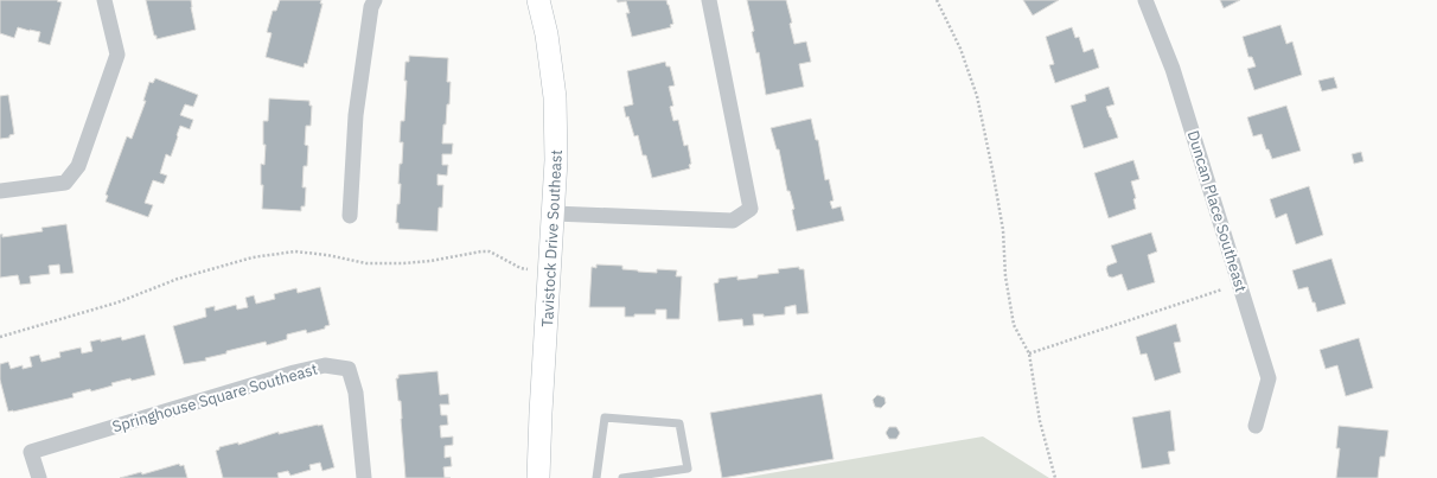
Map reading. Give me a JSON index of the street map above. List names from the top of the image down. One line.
{"streets":{"street":["Duncan Place Southeast","Tavistock Drive Southeast","Springhouse Square Southeast"]}}
